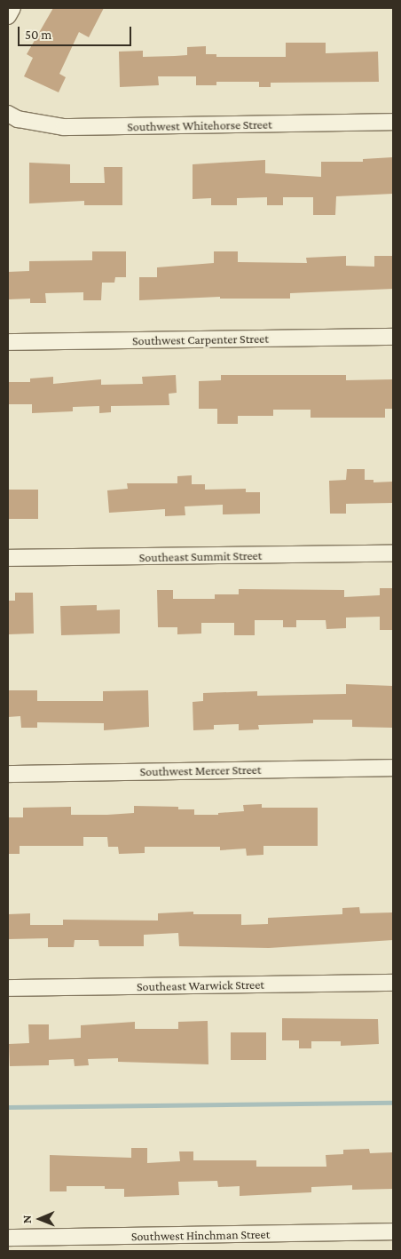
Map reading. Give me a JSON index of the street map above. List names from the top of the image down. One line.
{"streets":{"street":["Southwest Whitehorse Street","Southwest Carpenter Street","Southeast Summit Street","Southwest Mercer Street","Southeast Warwick Street","Southwest Hinchman Street"]},"scale_bar":"50 m","north":"left"}
